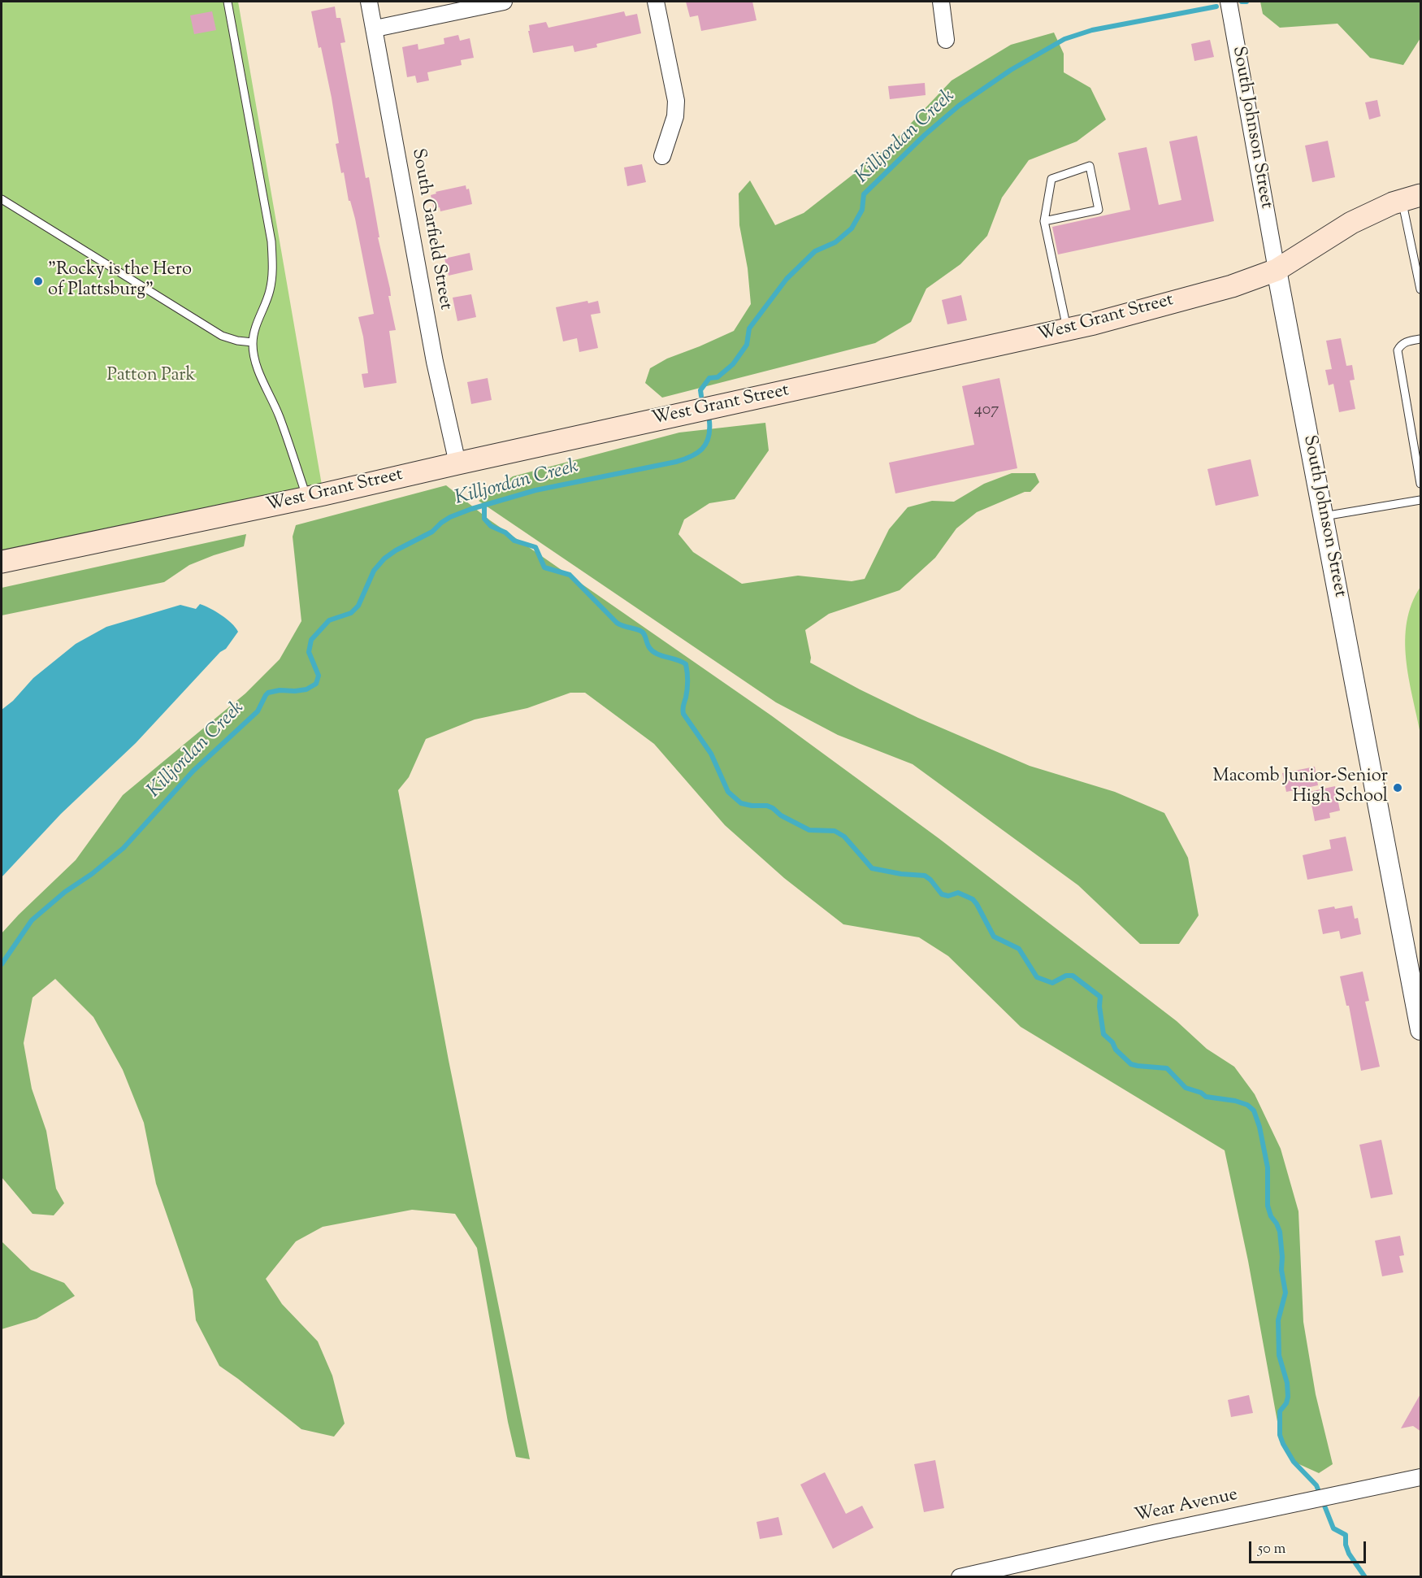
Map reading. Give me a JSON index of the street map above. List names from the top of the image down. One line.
{"streets":{"main road":["West Grant Street"],"street":["South Johnson Street","South Garfield Street","Wear Avenue"]},"crossings":[["South Johnson Street","West Grant Street"],["South Garfield Street","West Grant Street"]],"water":["Killjordan Creek"],"parks":["Patton Park"],"places":["\"Rocky is the Hero of Plattsburg\"","Macomb Junior-Senior High School"],"house_numbers":["407"],"scale_bar":"50 m"}
